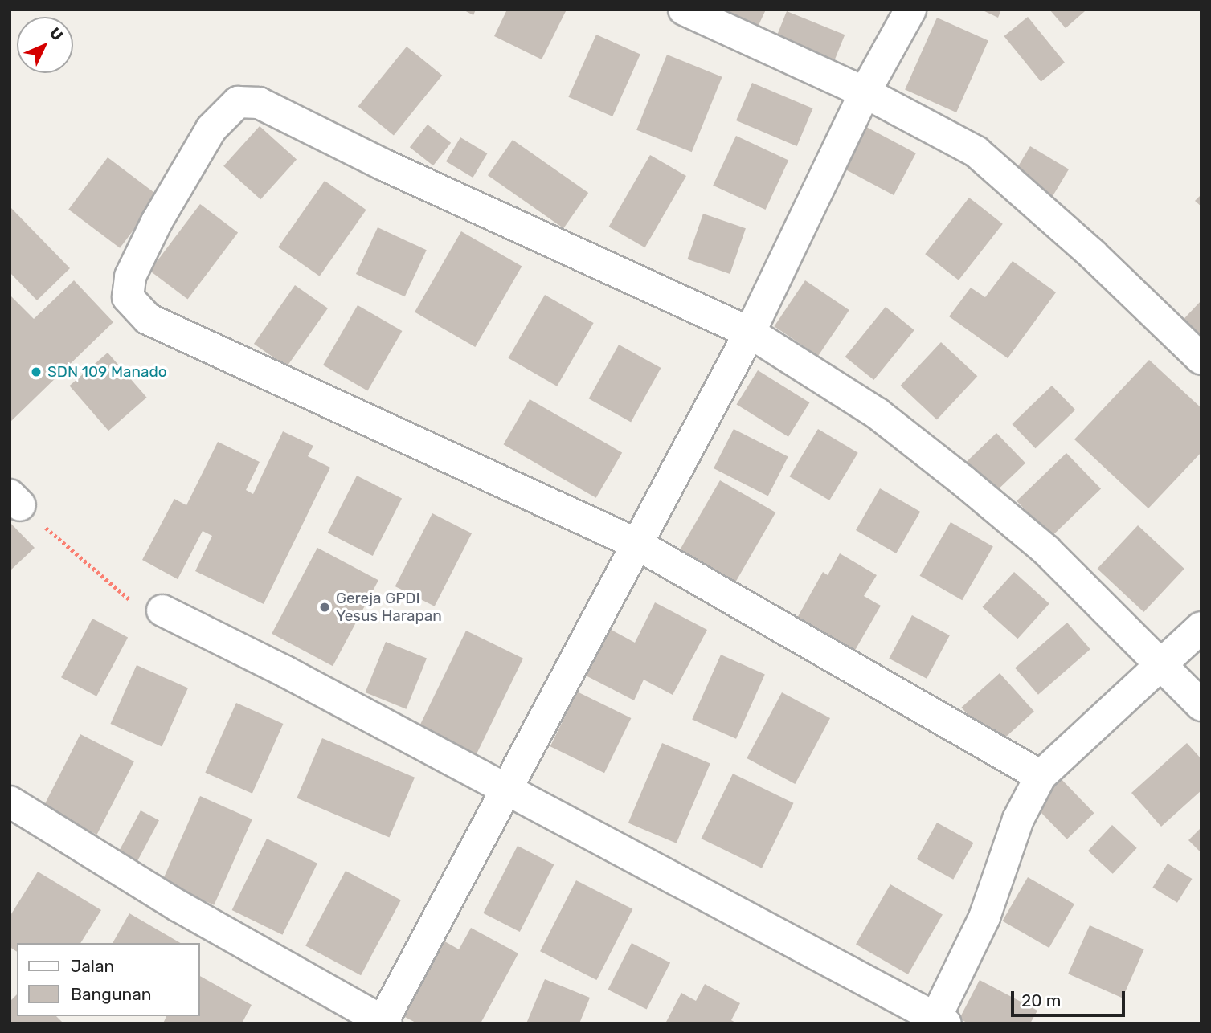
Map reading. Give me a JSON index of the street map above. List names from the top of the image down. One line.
{"places":["SDN 109 Manado","Gereja GPDI Yesus Harapan"],"legend":["Jalan","Bangunan"],"scale_bar":"20 m","north":"top right"}
